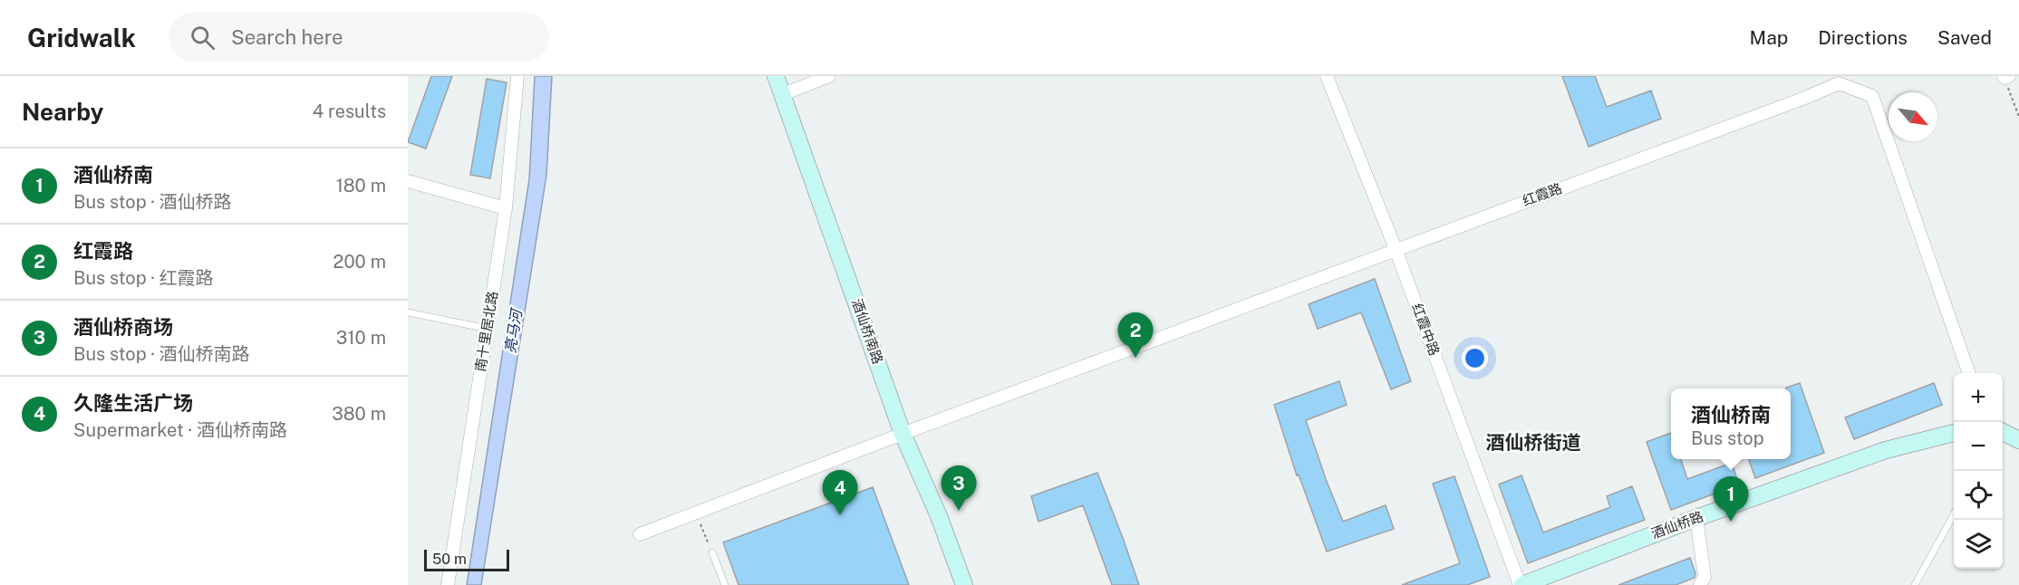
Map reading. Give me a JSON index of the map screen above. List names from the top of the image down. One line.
{"streets":{"street":["红霞路","红霞中路","南十里居北路","酒仙桥南路","酒仙桥路"]},"crossings":[["红霞路","红霞中路"],["红霞路","酒仙桥南路"],["红霞中路","酒仙桥路"]],"districts":["酒仙桥街道"],"water":["亮马河"],"scale_bar":"50 m","north":"bottom right","page":{"header":"Gridwalk","search":"Search here","nav":["Map","Directions","Saved"],"heading":["Nearby","4 results"],"list":[{"mark":"1","name":"酒仙桥南","note":"Bus stop · 酒仙桥路","value":"180 m"},{"mark":"2","name":"红霞路","note":"Bus stop · 红霞路","value":"200 m"},{"mark":"3","name":"酒仙桥商场","note":"Bus stop · 酒仙桥南路","value":"310 m"},{"mark":"4","name":"久隆生活广场","note":"Supermarket · 酒仙桥南路","value":"380 m"}],"pins":["2","3","4","1"],"map_buttons":["+","−"],"popup":["酒仙桥南","Bus stop"],"scale":"50 m"}}
